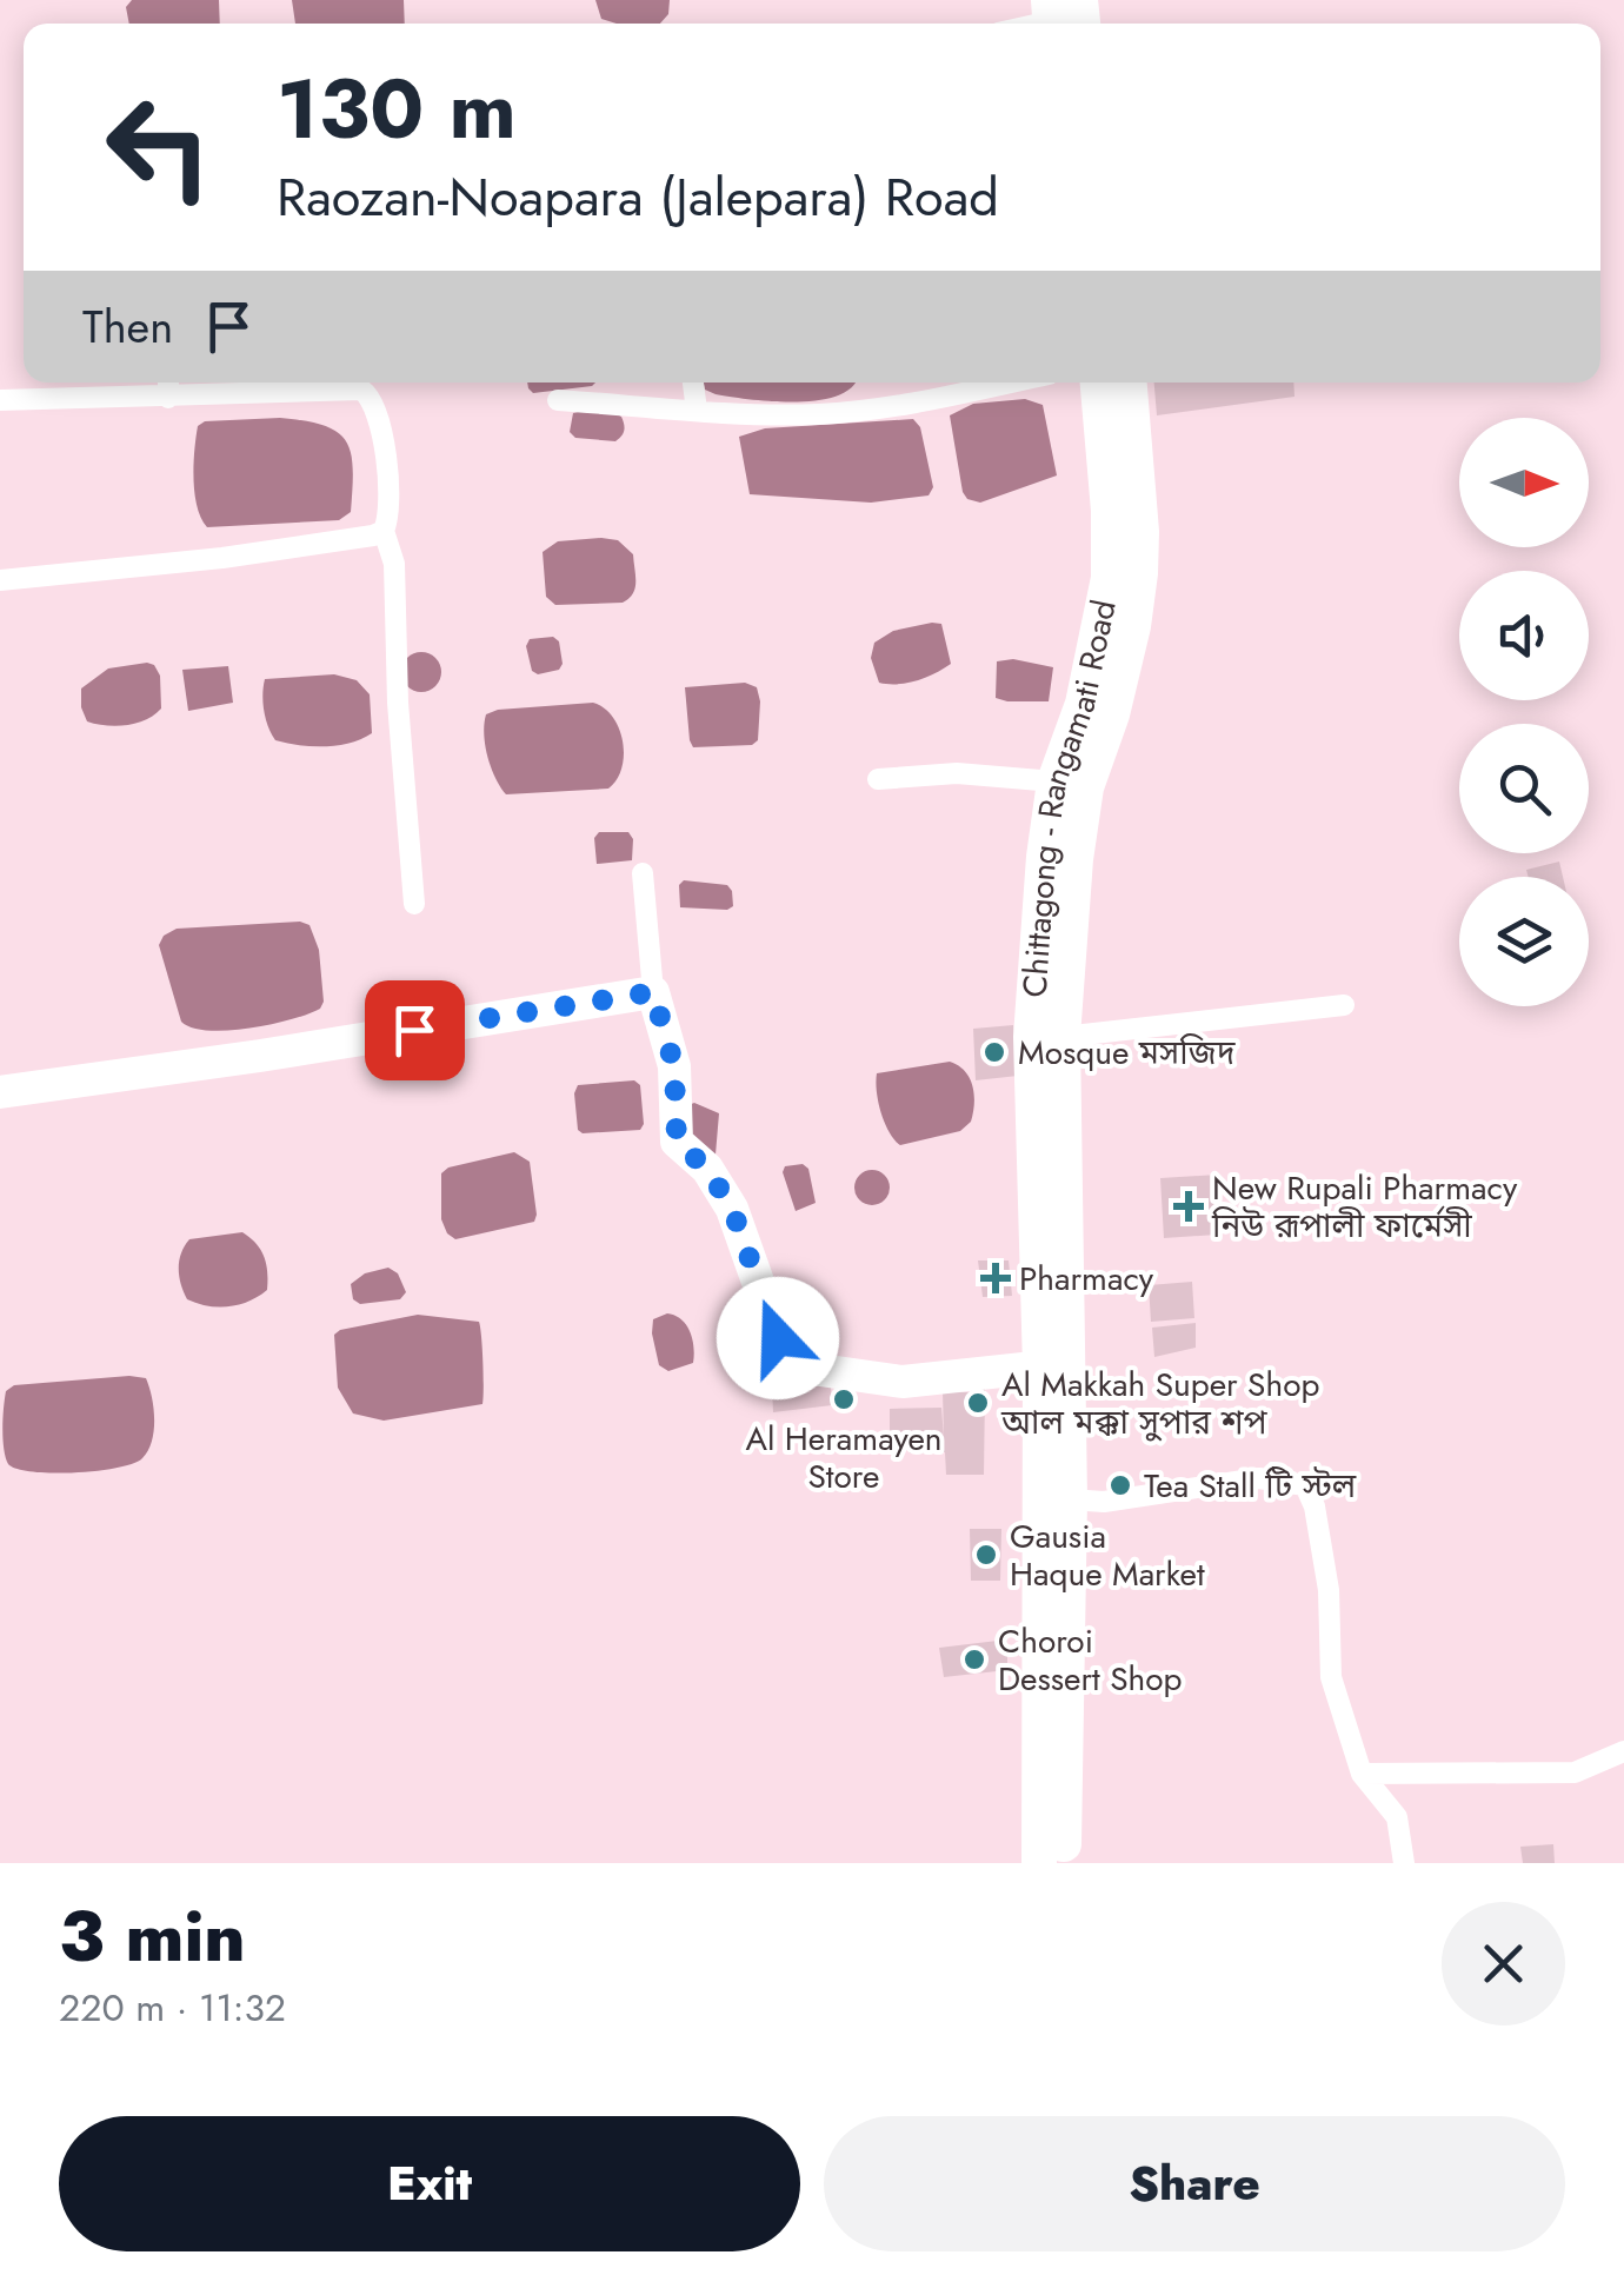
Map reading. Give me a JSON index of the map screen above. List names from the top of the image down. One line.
{"streets":{"highway":["Chittagong - Rangamati Road"]},"places":{"other":["Mosque মসজিদ","Al Heramayen Store","Al Makkah Super Shop আল মক্কা সুপার শপ","Tea Stall টি স্টল","Gausia Haque Market","Choroi Dessert Shop"],"health":["New Rupali Pharmacy নিউ রূপালী ফার্মেসী","Pharmacy"]},"north":"right","page":{"turn":["130 m","Raozan-Noapara (Jalepara) Road"],"then":"Then","heading":["3 min","220 m · 11:32"],"buttons":["Exit","Share"]}}
